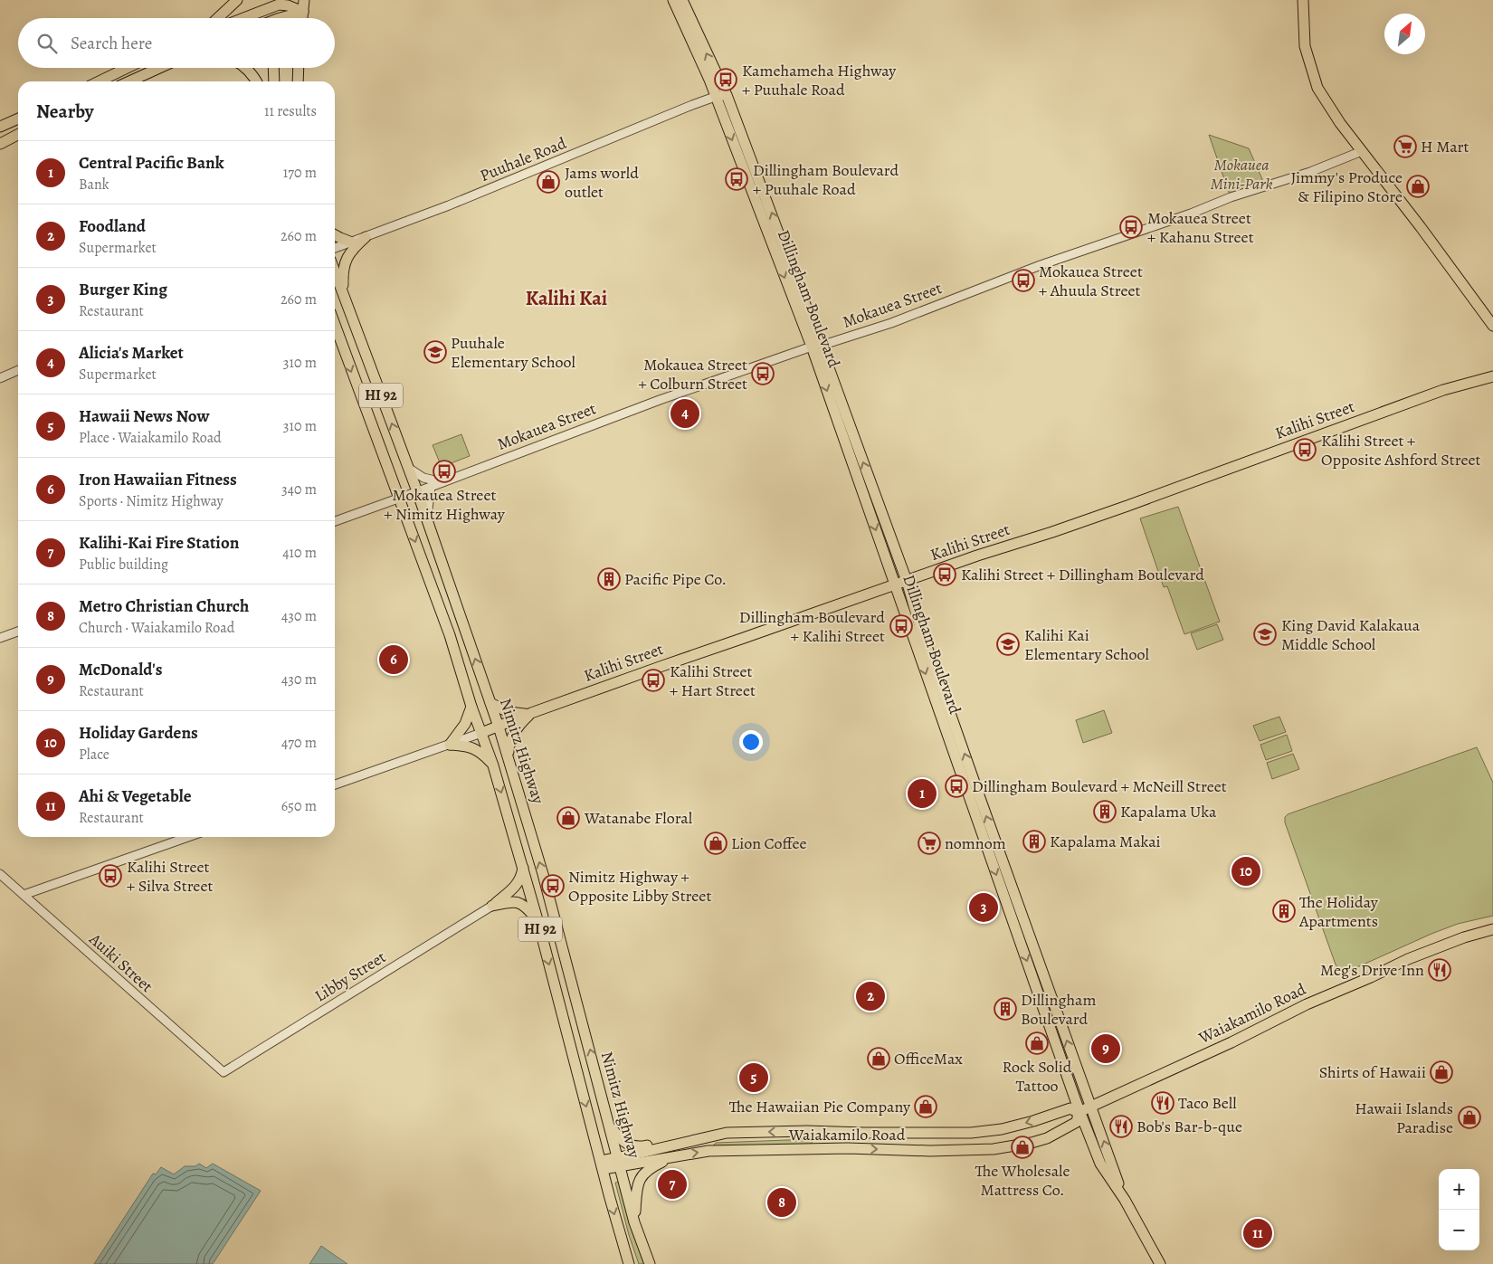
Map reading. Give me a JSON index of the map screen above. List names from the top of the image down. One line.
{"streets":{"main road":["Dillingham Boulevard","HI 92","Kalihi Street","Nimitz Highway","Waiakamilo Road"],"street":["Puuhale Road","Mokauea Street","Auiki Street","Libby Street"]},"crossings":[["Puuhale Road","Dillingham Boulevard"],["Dillingham Boulevard","Mokauea Street"],["Dillingham Boulevard","Kalihi Street"],["Dillingham Boulevard","Waiakamilo Road"],["Mokauea Street","Nimitz Highway"],["Kalihi Street","Nimitz Highway"],["Nimitz Highway","Waiakamilo Road"],["Auiki Street","Libby Street"]],"districts":["Kalihi Kai"],"parks":["Mokauea Mini-Park"],"places":{"bus stop":["Kamehameha Highway + Puuhale Road","Dillingham Boulevard + Puuhale Road","Mokauea Street + Kahanu Street","Mokauea Street + Ahuula Street","Mokauea Street + Colburn Street","Kalihi Street + Opposite Ashford Street","Mokauea Street + Nimitz Highway","Kalihi Street + Dillingham Boulevard","Dillingham Boulevard + Kalihi Street","Kalihi Street + Hart Street","Dillingham Boulevard + McNeill Street","Kalihi Street + Silva Street","Nimitz Highway + Opposite Libby Street"],"supermarket":["H Mart","nomnom"],"shop":["Jams world outlet","Jimmy's Produce & Filipino Store","Watanabe Floral","Lion Coffee","Rock Solid Tattoo","OfficeMax","Shirts of Hawaii","The Hawaiian Pie Company","Hawaii Islands Paradise","The Wholesale Mattress Co."],"school or university":["Puuhale Elementary School","King David Kalakaua Middle School","Kalihi Kai Elementary School"],"building":["Pacific Pipe Co.","Kapalama Uka","Kapalama Makai","The Holiday Apartments","Dillingham Boulevard"],"restaurant":["Meg's Drive Inn","Taco Bell","Bob's Bar-b-que"]},"north":"top right","page":{"search":"Search here","heading":["Nearby","11 results"],"list":[{"mark":"1","name":"Central Pacific Bank","note":"Bank","value":"170 m"},{"mark":"2","name":"Foodland","note":"Supermarket","value":"260 m"},{"mark":"3","name":"Burger King","note":"Restaurant","value":"260 m"},{"mark":"4","name":"Alicia's Market","note":"Supermarket","value":"310 m"},{"mark":"5","name":"Hawaii News Now","note":"Place · Waiakamilo Road","value":"310 m"},{"mark":"6","name":"Iron Hawaiian Fitness","note":"Sports · Nimitz Highway","value":"340 m"},{"mark":"7","name":"Kalihi-Kai Fire Station","note":"Public building","value":"410 m"},{"mark":"8","name":"Metro Christian Church","note":"Church · Waiakamilo Road","value":"430 m"},{"mark":"9","name":"McDonald's","note":"Restaurant","value":"430 m"},{"mark":"10","name":"Holiday Gardens","note":"Place","value":"470 m"},{"mark":"11","name":"Ahi & Vegetable","note":"Restaurant","value":"650 m"}],"pins":["4","6","1","10","3","2","9","5","7","8","11"],"map_buttons":["+","−"]}}
